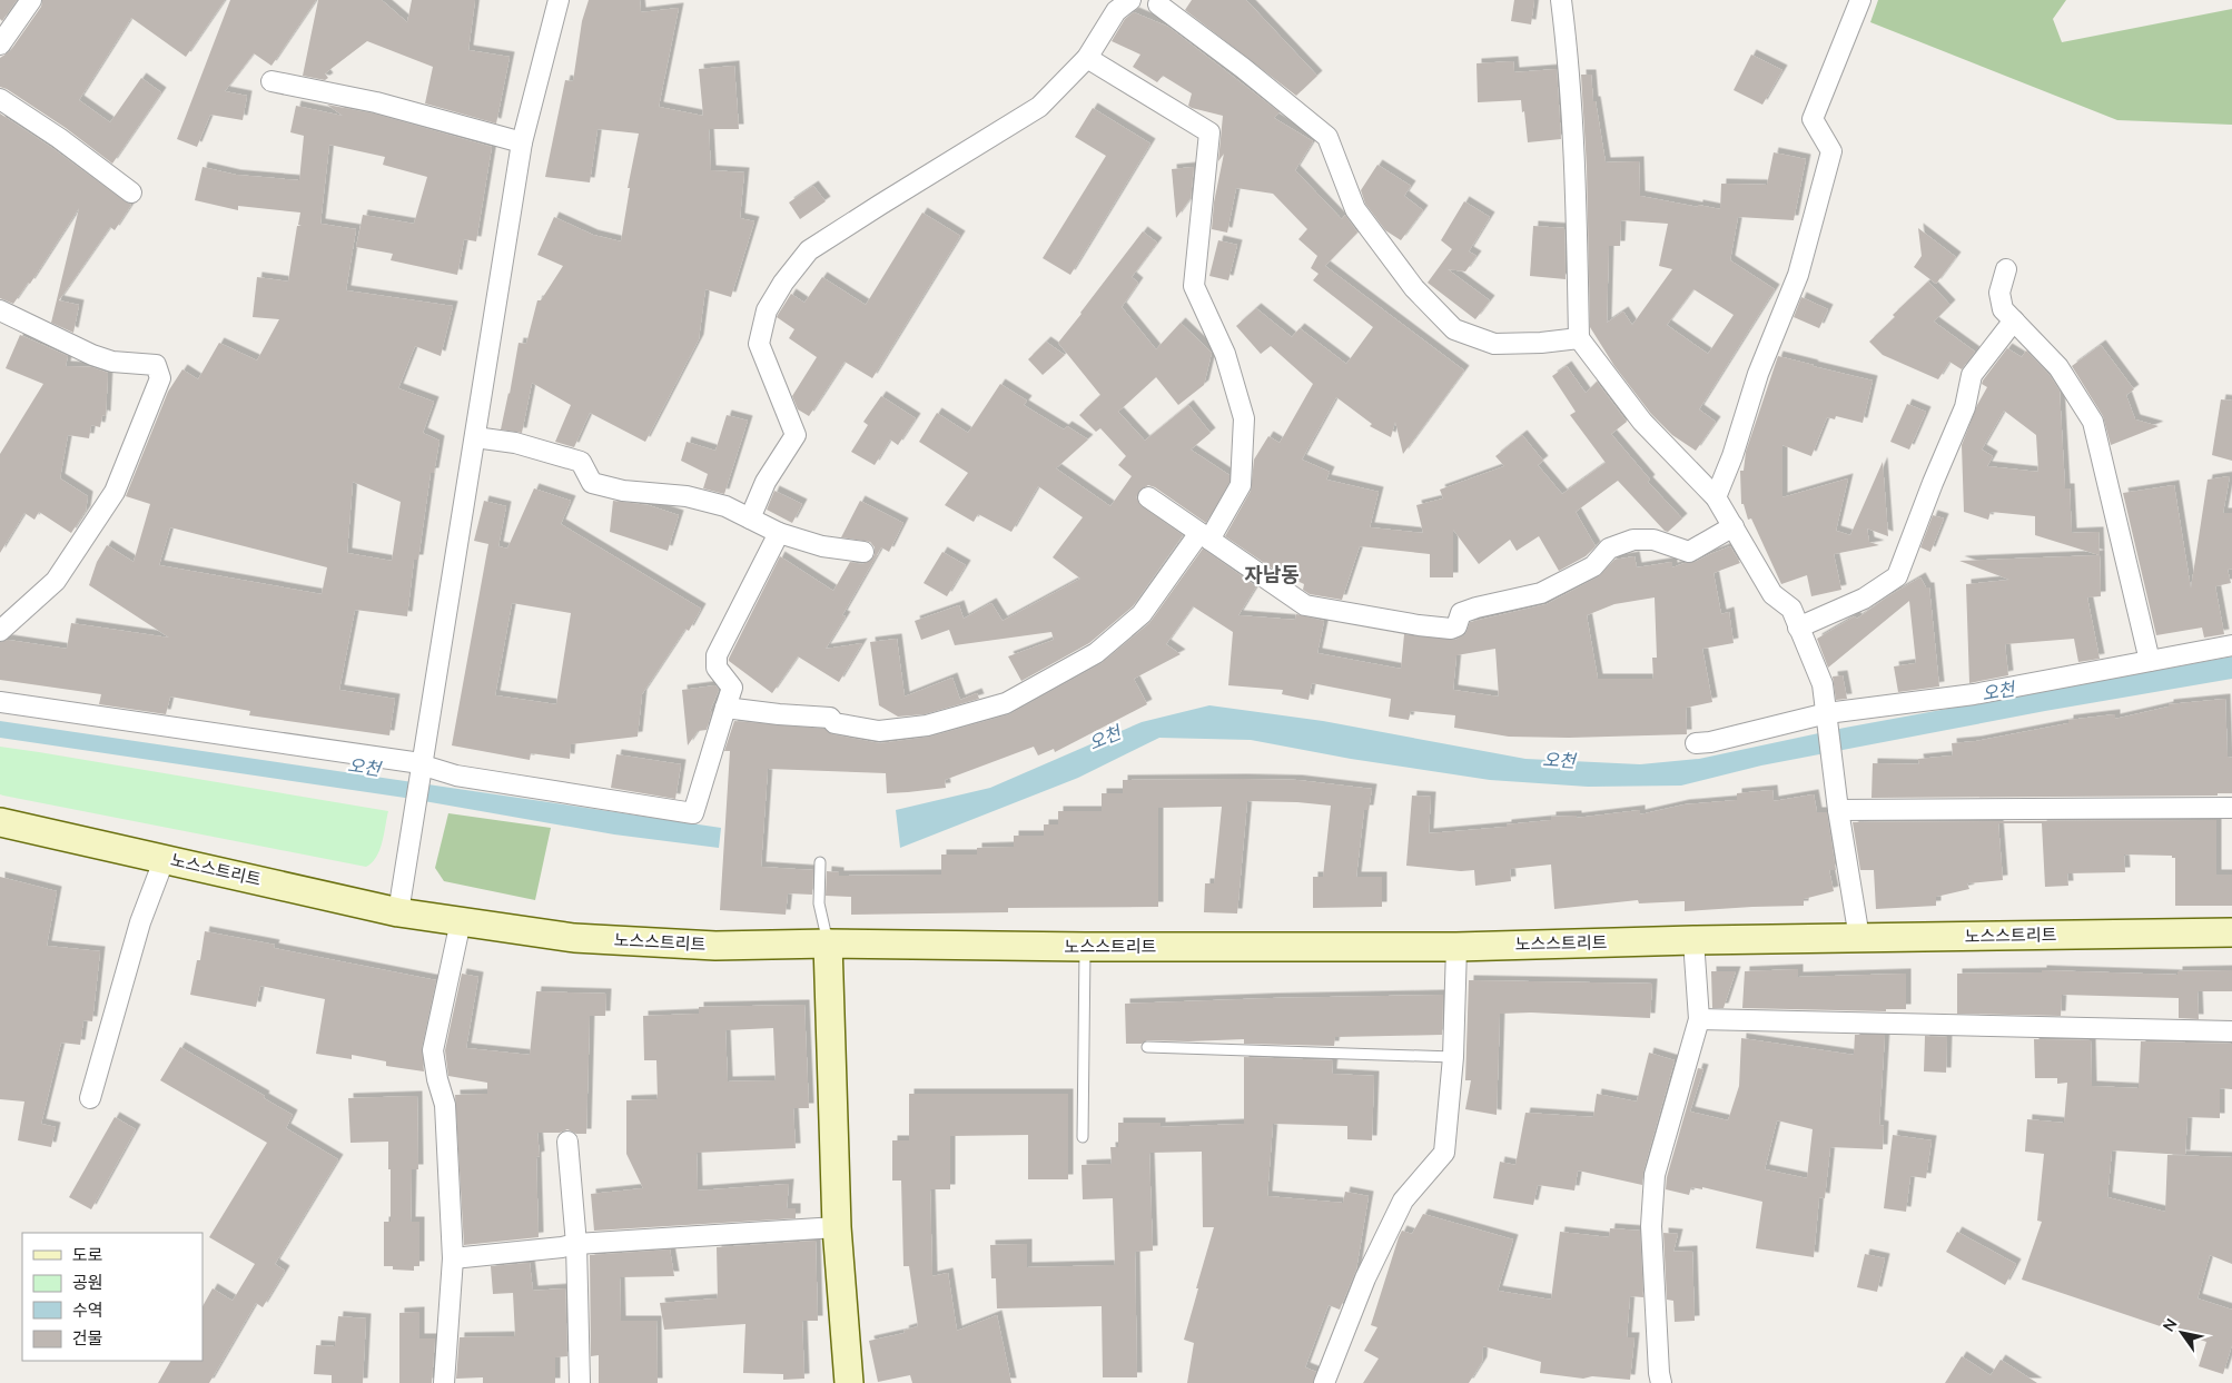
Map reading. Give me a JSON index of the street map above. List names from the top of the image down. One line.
{"streets":{"main road":["노스스트리트"]},"districts":["자남동"],"water":["오천"],"legend":["도로","공원","수역","건물"],"north":"top left"}
